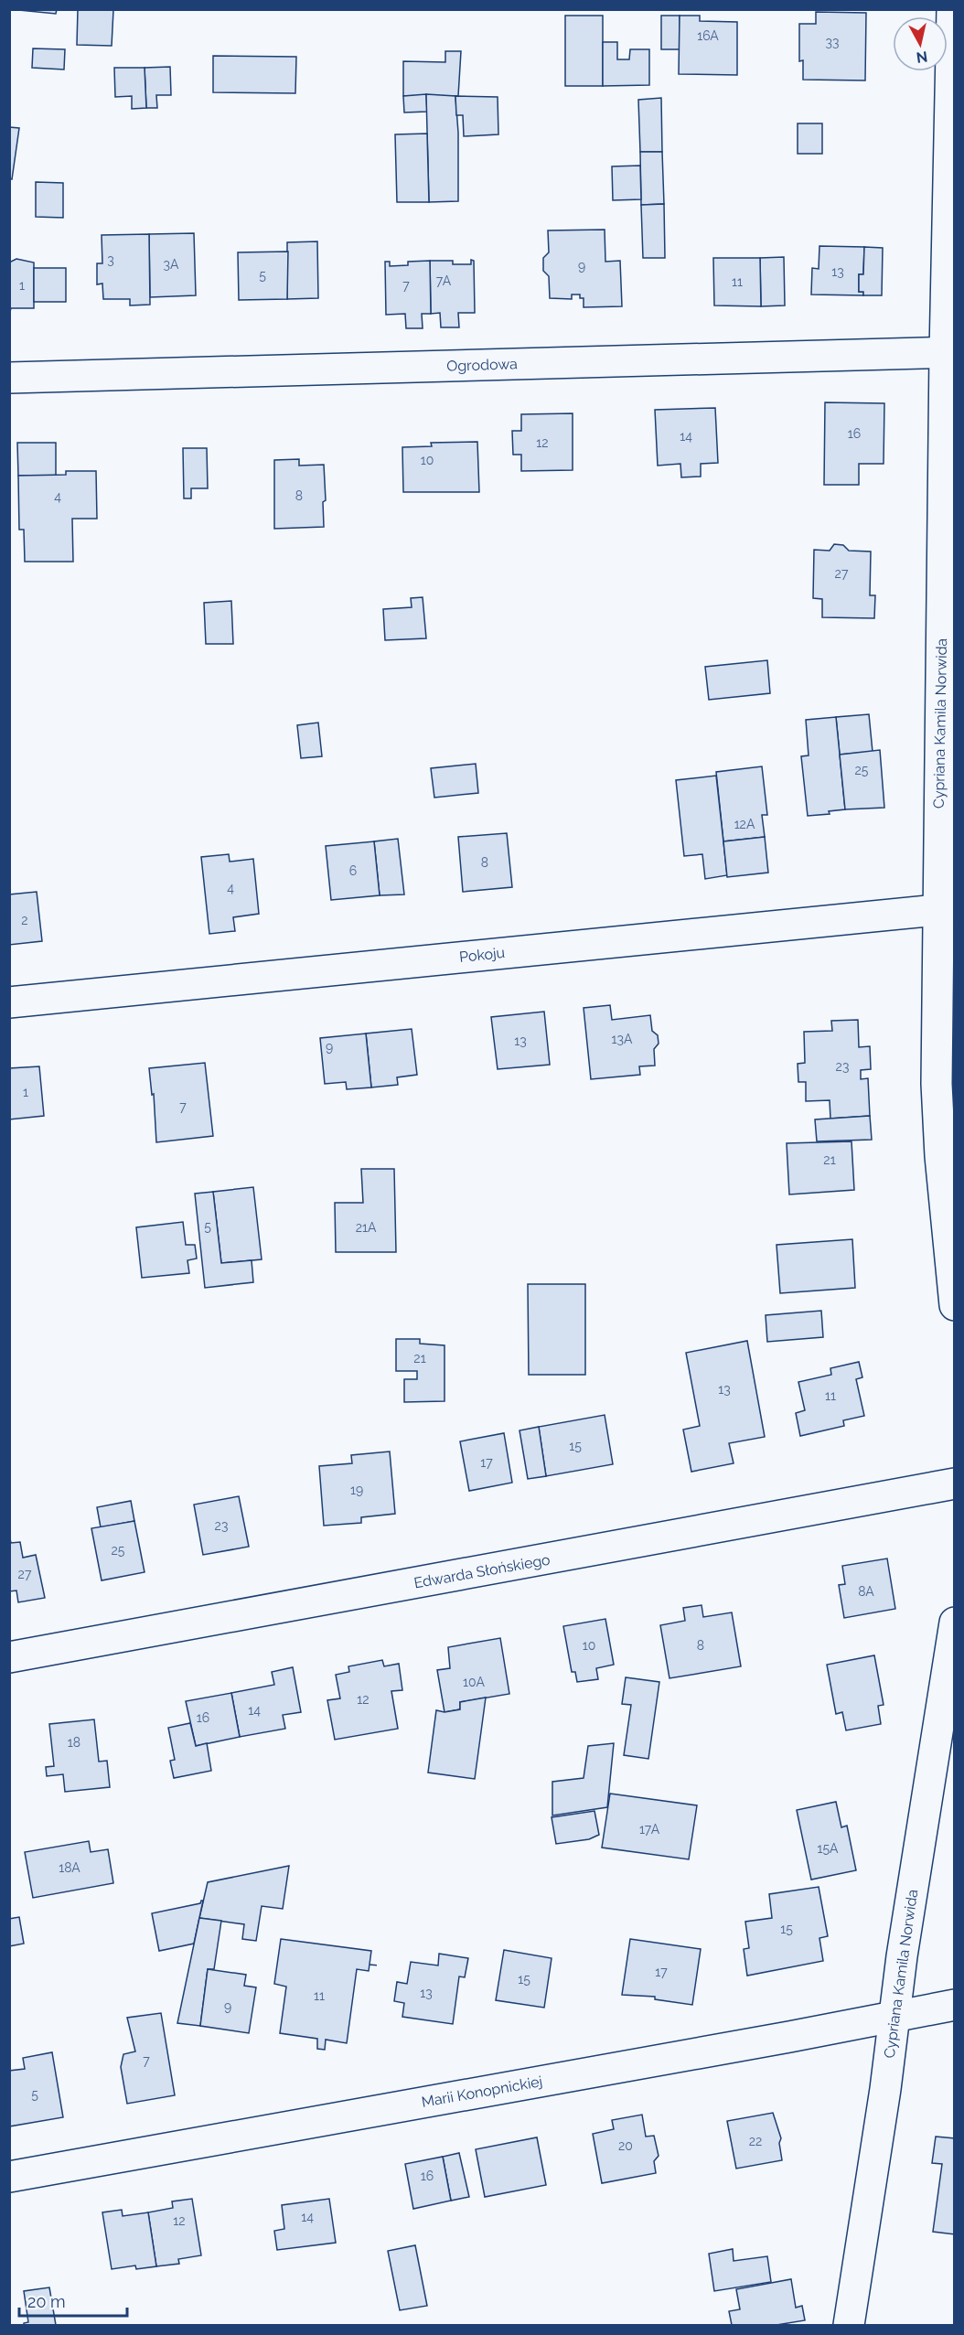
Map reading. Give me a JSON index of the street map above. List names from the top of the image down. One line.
{"streets":{"street":["Ogrodowa","Cypriana Kamila Norwida","Pokoju","Edwarda Słońskiego","Marii Konopnickiej"]},"crossings":[["Ogrodowa","Cypriana Kamila Norwida"],["Cypriana Kamila Norwida","Pokoju"],["Cypriana Kamila Norwida","Marii Konopnickiej"]],"house_numbers":["16A","33","3","3A","9","13","5","7A","11","1","7","16","14","12","10","8","4","27","25","12A","8","6","4","2","13A","13","9","23","1","7","21","5","21A","21","13","11","15","17","19","23","25","27","8A","10","8","10A","12","14","16","18","17A","15A","18A","15","17","15","13","11","9","7","5","22","20","16","14","12"],"scale_bar":"20 m","north":"bottom"}
